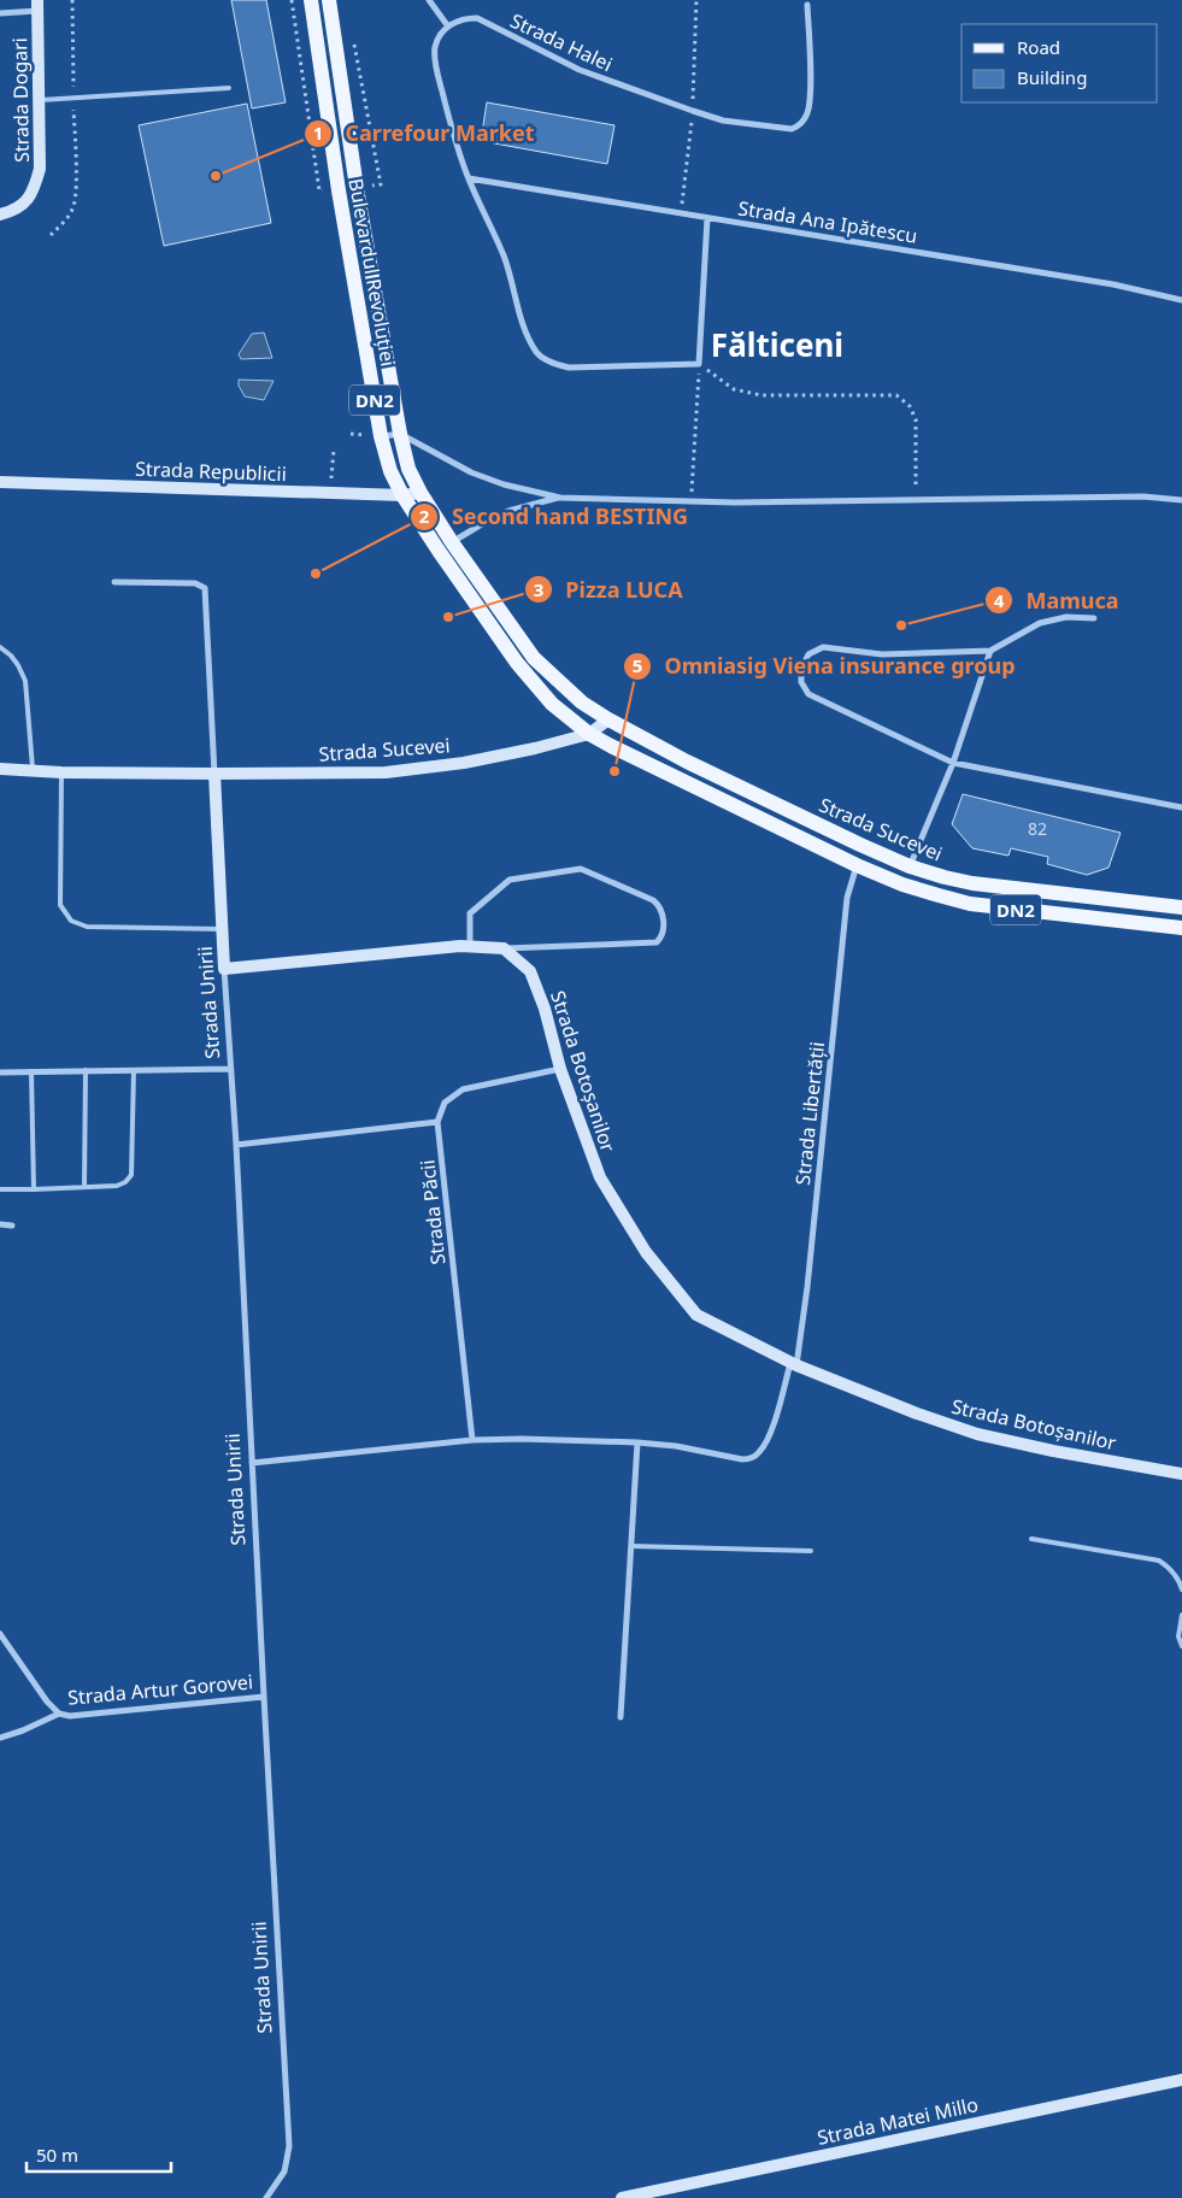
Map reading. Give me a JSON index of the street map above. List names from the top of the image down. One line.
{"streets":{"main road":["Bulevardul Revoluției","DN2","Strada Sucevei"],"street":["Strada Halei","Strada Dogari","Strada Ana Ipătescu","Strada Republicii","Strada Unirii","Strada Botoșanilor","Strada Libertății","Strada Păcii","Strada Artur Gorovei","Strada Matei Millo"]},"crossings":[["Bulevardul Revoluției","Strada Republicii"],["Bulevardul Revoluției","Strada Sucevei"],["Strada Sucevei","Strada Unirii"],["Strada Sucevei","Strada Libertății"],["Strada Unirii","Strada Artur Gorovei"],["Strada Botoșanilor","Strada Libertății"]],"districts":["Fălticeni"],"places":["Carrefour Market","Second hand BESTING","Pizza LUCA","Mamuca","Omniasig Viena insurance group"],"house_numbers":["82"],"legend":["Road","Building"],"scale_bar":"50 m"}
